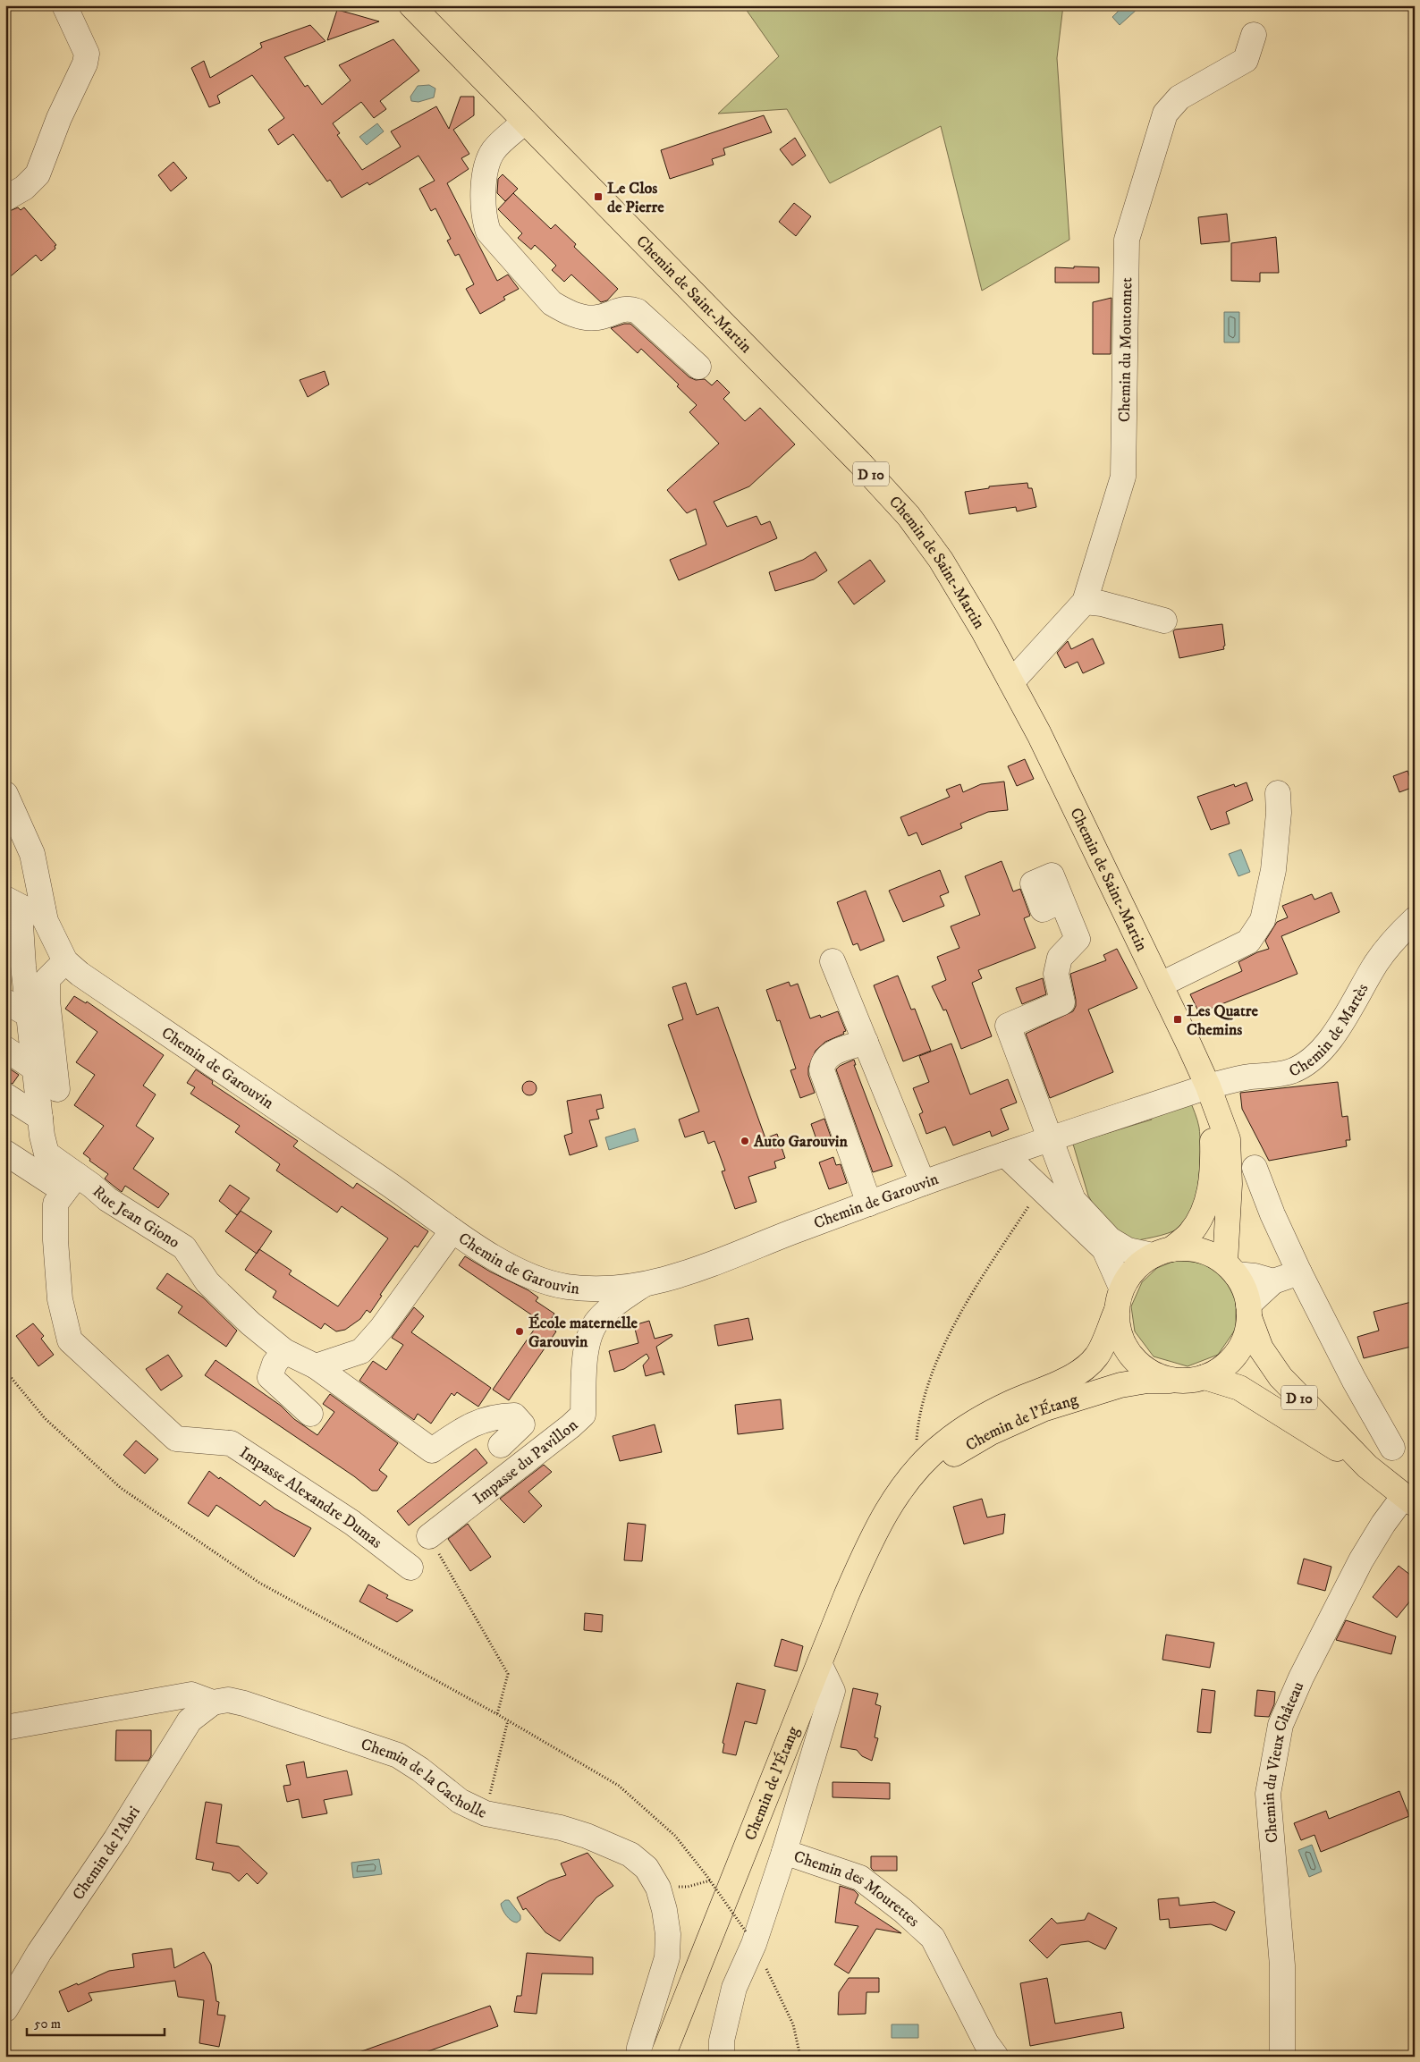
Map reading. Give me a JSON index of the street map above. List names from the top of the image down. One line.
{"streets":{"main road":["Chemin de Saint-Martin","D 10","Chemin de l’Étang"],"street":["Chemin du Moutonnet","Chemin de Martès","Chemin de Garouvin","Rue Jean Giono","Impasse du Pavillon","Impasse Alexandre Dumas","Chemin du Vieux Château","Chemin de la Cacholle","Chemin de l'Abri","Chemin des Mourettes"]},"crossings":[["Chemin de Saint-Martin","Chemin du Moutonnet"],["Chemin de Saint-Martin","D 10"],["Chemin de Saint-Martin","Chemin de Martès"],["Chemin de Saint-Martin","Chemin de Garouvin"],["D 10","Chemin de Martès"],["D 10","Chemin de Garouvin"],["D 10","Chemin de l’Étang"],["D 10","Chemin du Vieux Château"],["Chemin de Martès","Chemin de Garouvin"],["Chemin de Garouvin","Rue Jean Giono"],["Chemin de Garouvin","Impasse du Pavillon"],["Rue Jean Giono","Impasse Alexandre Dumas"],["Chemin de l’Étang","Chemin des Mourettes"],["Chemin de la Cacholle","Chemin de l'Abri"]],"places":{"transit":["Le Clos de Pierre","Les Quatre Chemins"],"other":["Auto Garouvin","École maternelle Garouvin"]},"scale_bar":"50 m"}
